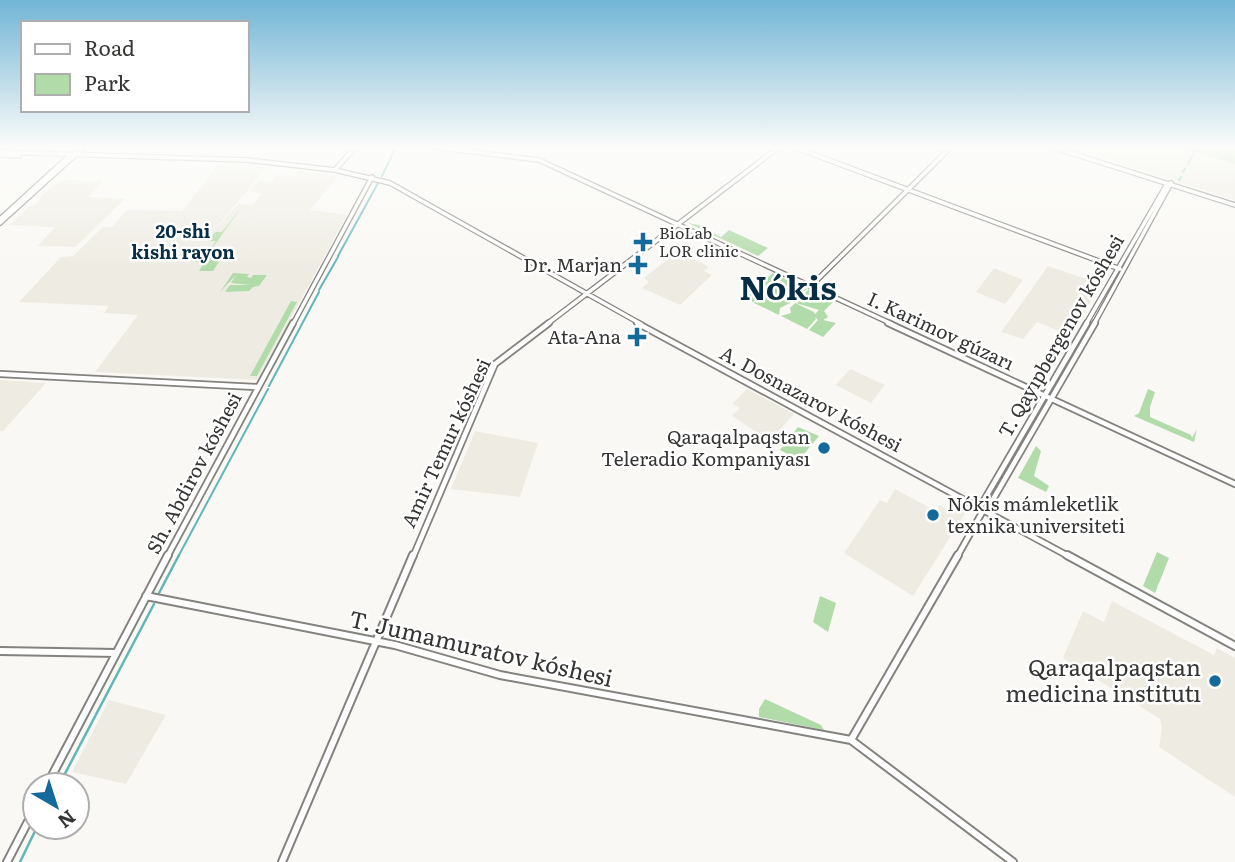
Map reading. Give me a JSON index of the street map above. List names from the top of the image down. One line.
{"streets":{"main road":["I. Karimov gúzarı","T. Qayıpbergenov kóshesi","A. Dosnazarov kóshesi","Amir Temur kóshesi","Sh. Abdirov kóshesi","T. Jumamuratov kóshesi"]},"crossings":[["I. Karimov gúzarı","T. Qayıpbergenov kóshesi"],["I. Karimov gúzarı","Amir Temur kóshesi"],["T. Qayıpbergenov kóshesi","A. Dosnazarov kóshesi"],["T. Qayıpbergenov kóshesi","T. Jumamuratov kóshesi"],["A. Dosnazarov kóshesi","Amir Temur kóshesi"],["Amir Temur kóshesi","T. Jumamuratov kóshesi"],["Sh. Abdirov kóshesi","T. Jumamuratov kóshesi"]],"districts":["20-shi kishi rayon","Nókis"],"places":{"health":["BioLab LOR clinic","Dr. Marjan","Ata-Ana"],"other":["Qaraqalpaqstan Teleradio Kompaniyası","Nókis mámleketlik texnika universiteti","Qaraqalpaqstan medicina institutı"]},"legend":["Road","Park"],"north":"bottom right"}
